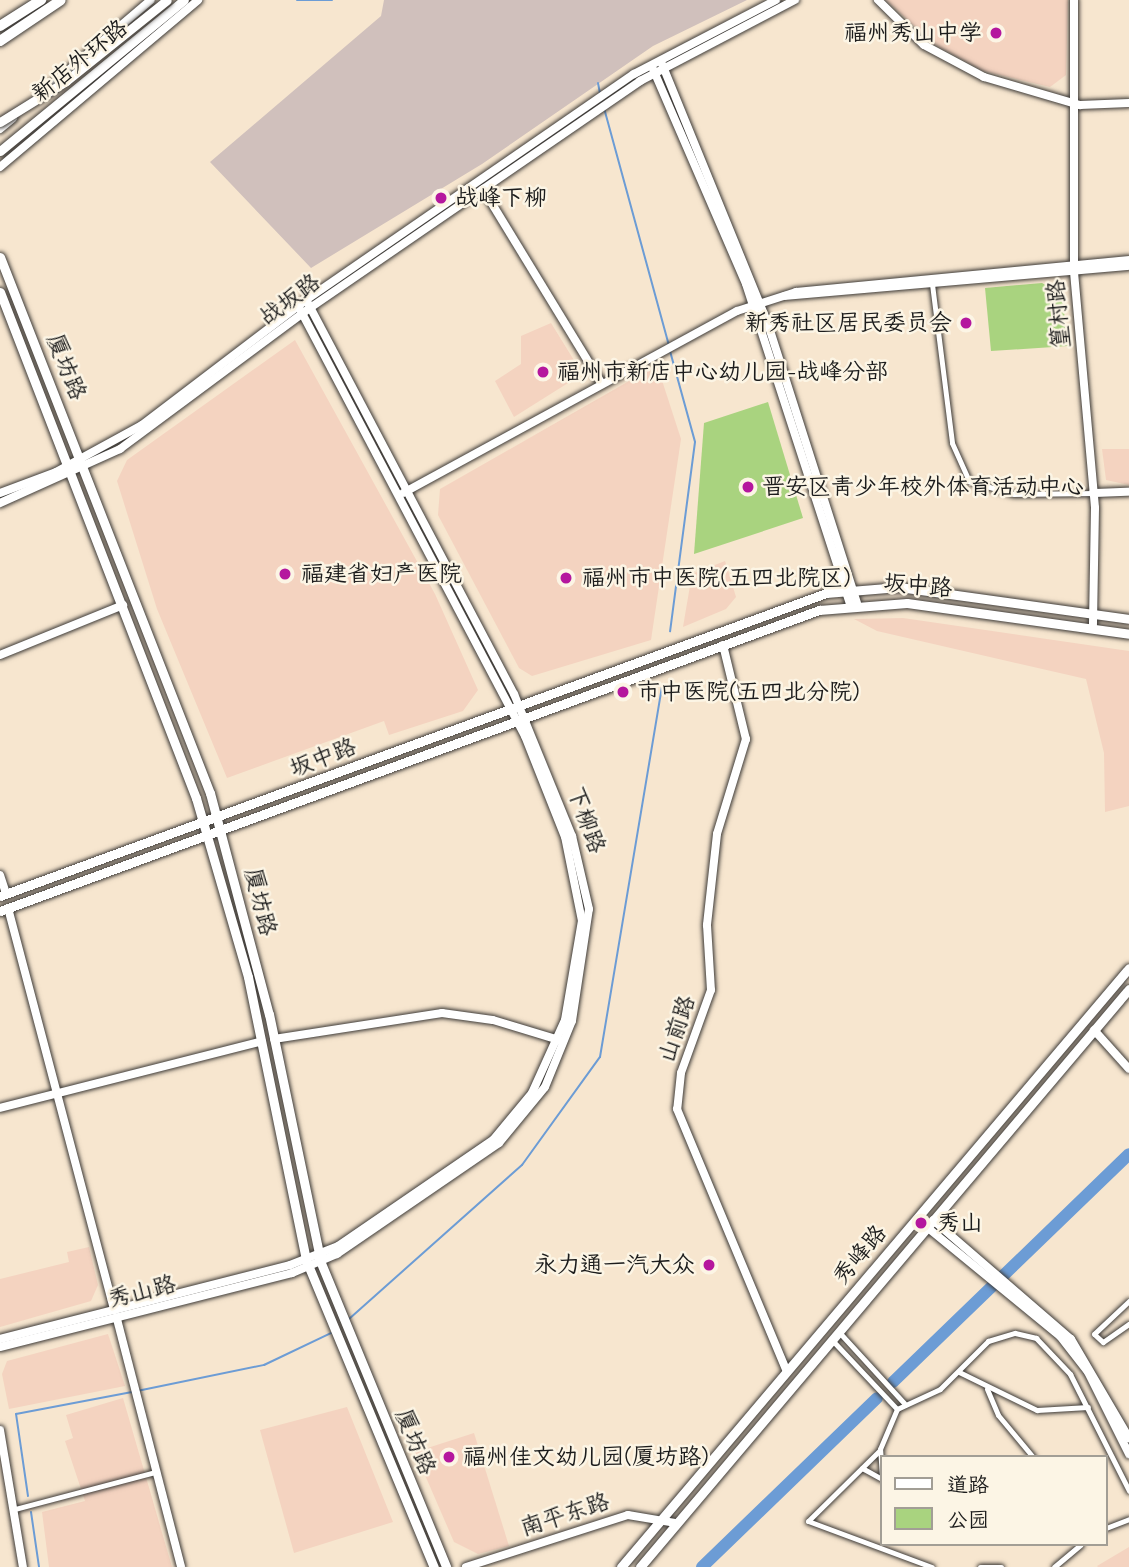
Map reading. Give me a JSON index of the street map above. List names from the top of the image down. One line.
{"streets":{"main road":["新店外环路","战坂路","篁村路","厦坊路","坂中路","下柳路","山前路","秀峰路","秀山路","南平东路"]},"crossings":[["战坂路","厦坊路"],["战坂路","下柳路"],["篁村路","坂中路"],["厦坊路","坂中路"],["厦坊路","下柳路"],["坂中路","下柳路"],["坂中路","山前路"],["下柳路","秀山路"],["山前路","秀峰路"],["秀峰路","南平东路"]],"places":["福州秀山中学","战峰下柳","新秀社区居民委员会","福州市新店中心幼儿园-战峰分部","晋安区青少年校外体育活动中心","福建省妇产医院","福州市中医院(五四北院区)","市中医院(五四北分院)","秀山","永力通一汽大众","福州佳文幼儿园(厦坊路)"],"legend":["道路","公园"]}
